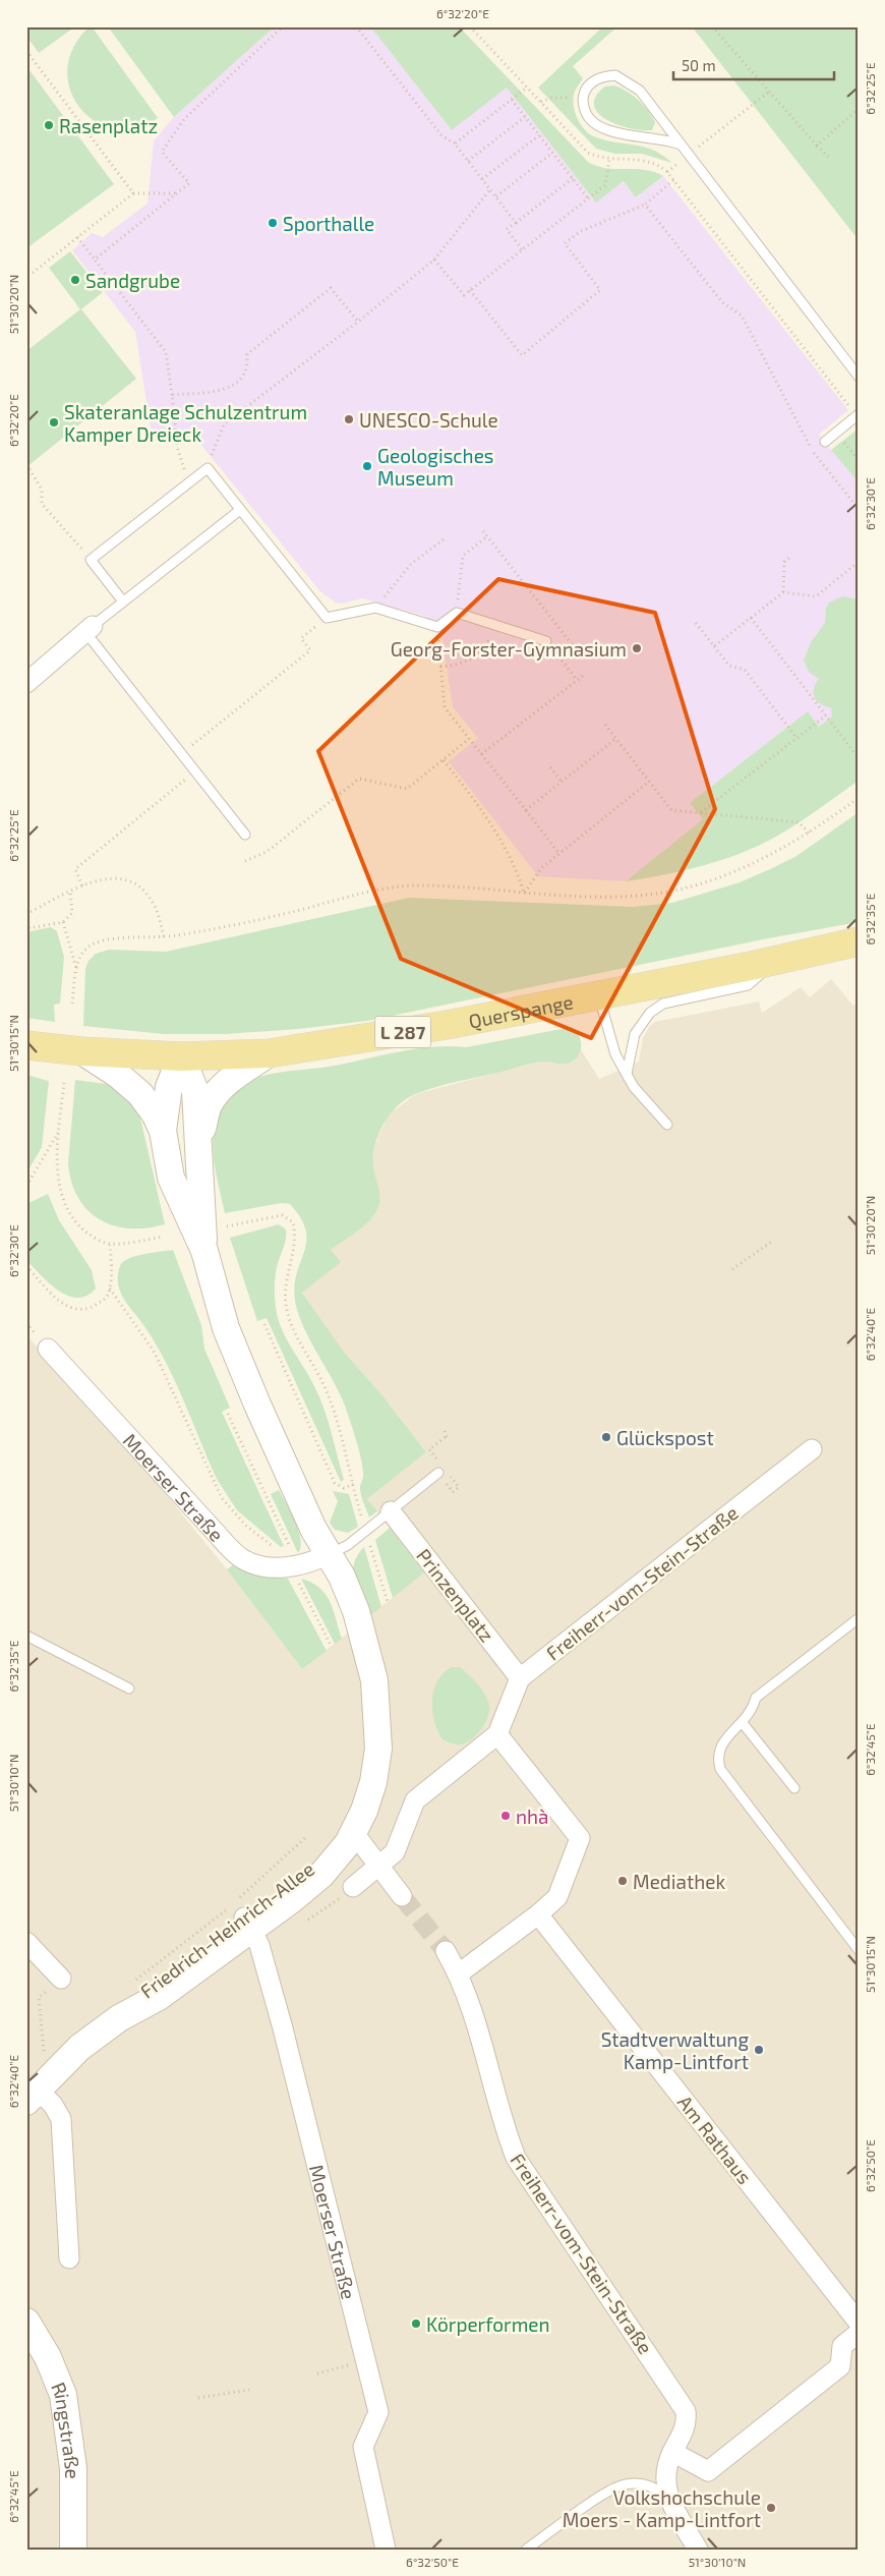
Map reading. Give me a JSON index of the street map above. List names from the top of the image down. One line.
{"streets":{"main road":["Querspange","L 287","Friedrich-Heinrich-Allee","Ringstraße"],"street":["Moerser Straße","Freiherr-vom-Stein-Straße","Prinzenplatz","Am Rathaus"]},"crossings":[["Querspange","L 287"],["Moerser Straße","Friedrich-Heinrich-Allee"],["Freiherr-vom-Stein-Straße","Prinzenplatz"]],"places":["Rasenplatz","Sporthalle","Sandgrube","UNESCO-Schule","Skateranlage Schulzentrum Kamper Dreieck","Geologisches Museum","Georg-Forster-Gymnasium","Glückspost","nhà","Mediathek","Stadtverwaltung Kamp-Lintfort","Körperformen","Volkshochschule Moers - Kamp-Lintfort"],"scale_bar":"50 m","coordinates":["6°32'20\"E","6°32'25\"E","51°30'20\"N","6°32'30\"E","6°32'35\"E","51°30'15\"N","6°32'40\"E","6°32'45\"E","51°30'10\"N","6°32'50\"E"]}
